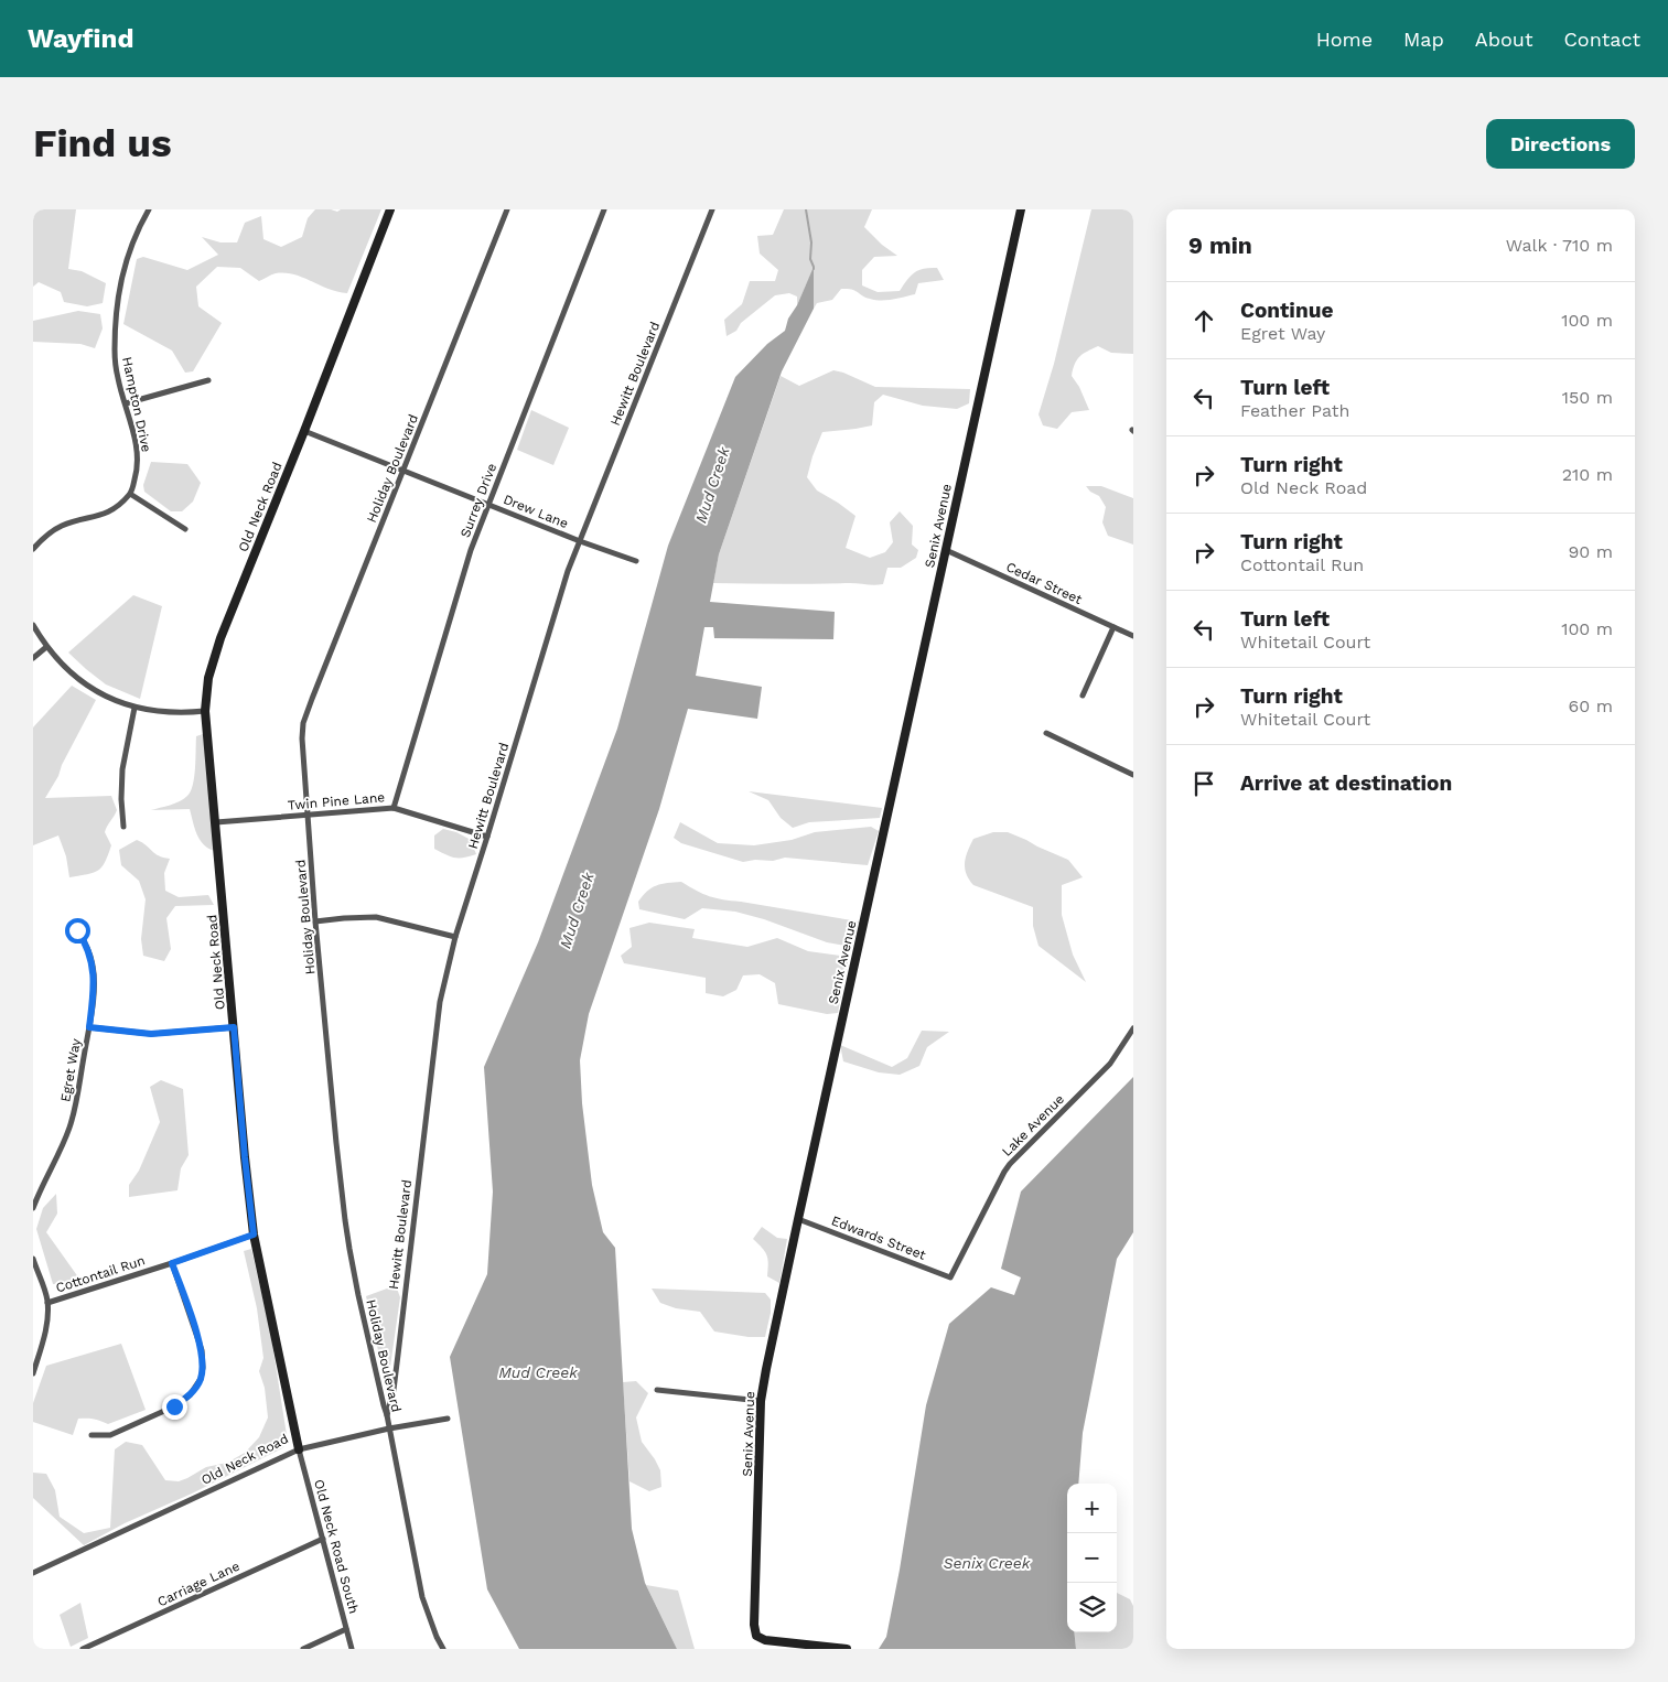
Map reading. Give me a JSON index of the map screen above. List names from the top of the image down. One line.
{"streets":{"street":["Hewitt Boulevard","Hampton Drive","Holiday Boulevard","Surrey Drive","Old Neck Road","Drew Lane","Senix Avenue","Cedar Street","Twin Pine Lane","Egret Way","Lake Avenue","Edwards Street","Cottontail Run","Old Neck Road South","Carriage Lane"]},"crossings":[["Hewitt Boulevard","Holiday Boulevard"],["Hewitt Boulevard","Drew Lane"],["Hewitt Boulevard","Twin Pine Lane"],["Holiday Boulevard","Drew Lane"],["Holiday Boulevard","Twin Pine Lane"],["Surrey Drive","Drew Lane"],["Surrey Drive","Twin Pine Lane"],["Old Neck Road","Drew Lane"],["Old Neck Road","Twin Pine Lane"],["Old Neck Road","Cottontail Run"],["Old Neck Road","Old Neck Road South"],["Senix Avenue","Cedar Street"],["Senix Avenue","Edwards Street"],["Lake Avenue","Edwards Street"],["Old Neck Road South","Carriage Lane"]],"water":["Mud Creek","Senix Creek"],"page":{"header":"Wayfind","nav":["Home","Map","About","Contact"],"buttons":"Directions","title":"Find us","heading":["9 min","Walk · 710 m"],"list":[["Continue","Egret Way","100 m"],["Turn left","Feather Path","150 m"],["Turn right","Old Neck Road","210 m"],["Turn right","Cottontail Run","90 m"],["Turn left","Whitetail Court","100 m"],["Turn right","Whitetail Court","60 m"],"Arrive at destination"],"map_buttons":["+","−"]}}
